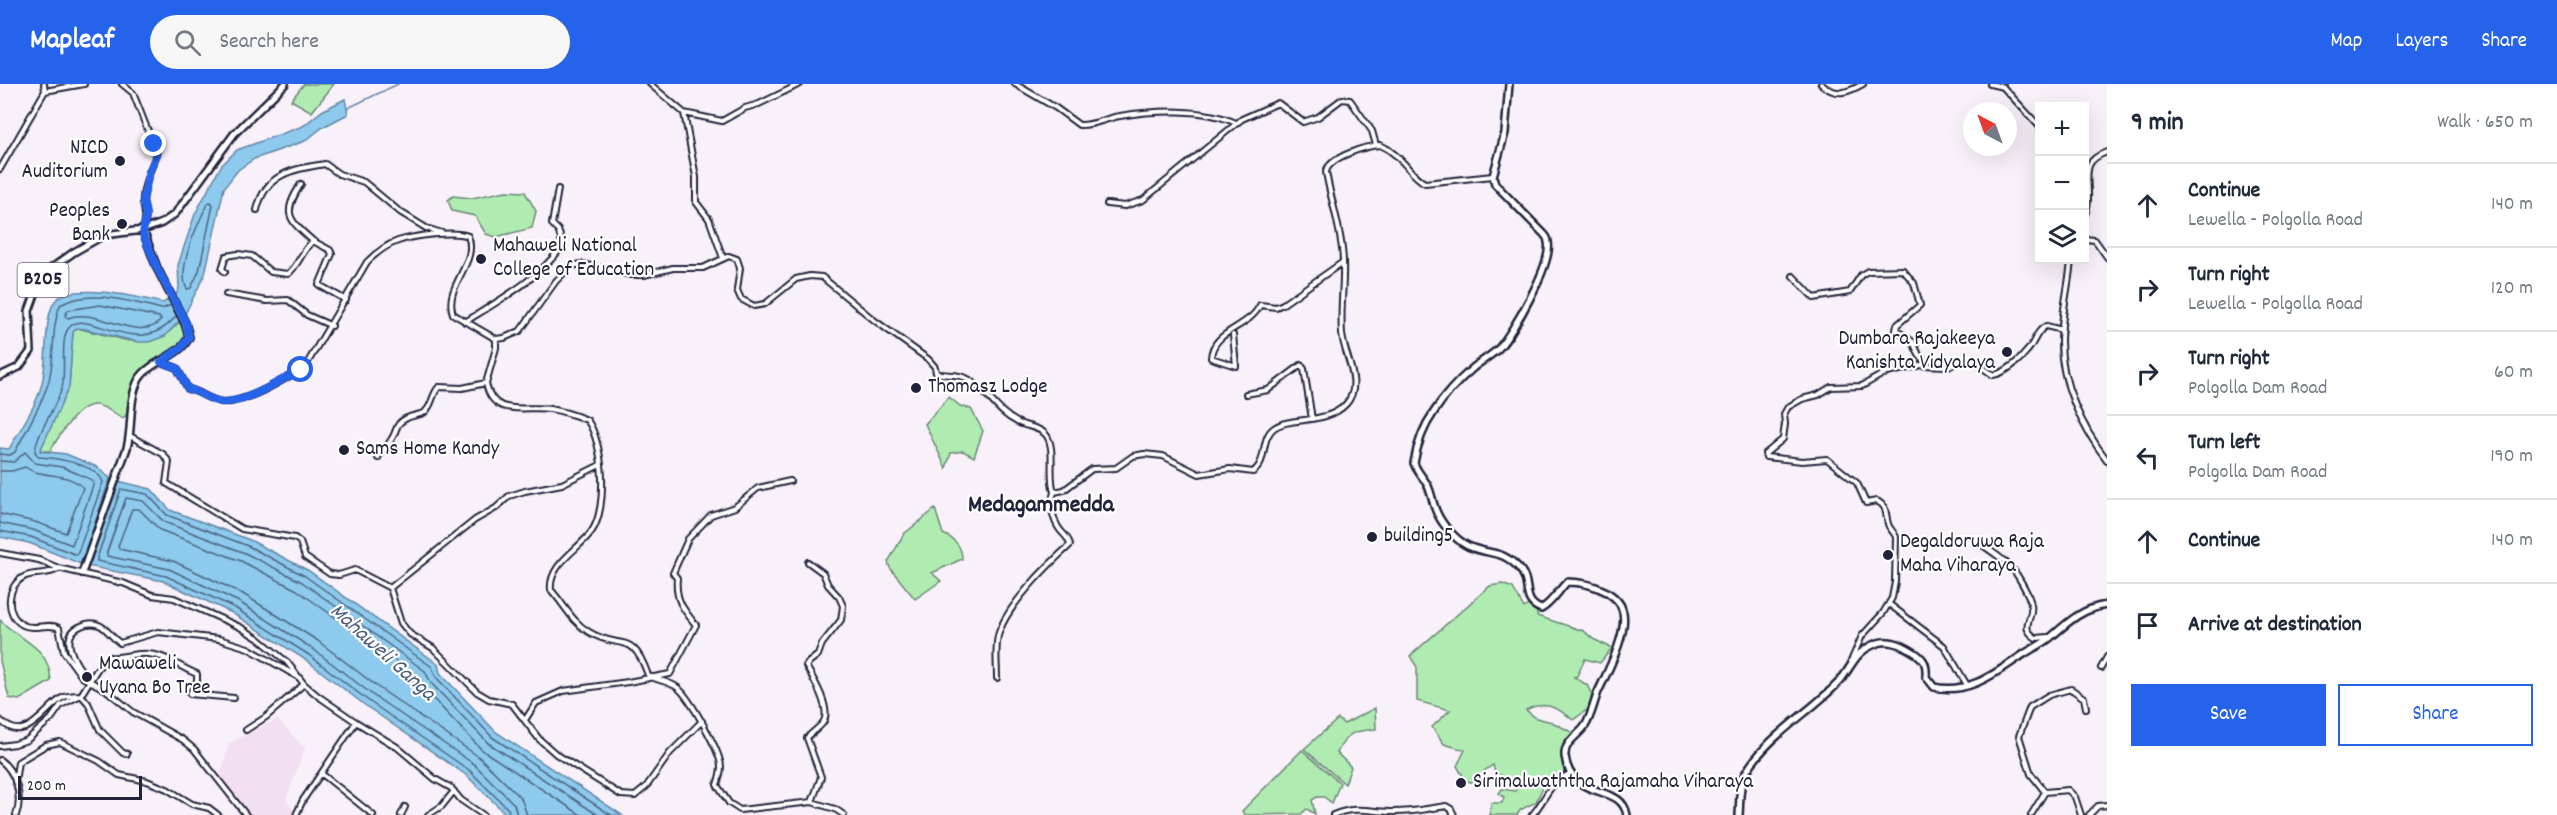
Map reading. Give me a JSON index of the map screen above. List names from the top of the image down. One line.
{"streets":{"main road":["B205"]},"districts":["Medagammedda"],"water":["Mahaweli Ganga"],"places":["NICD Auditorium","Peoples Bank","Mahaweli National College of Education","Dumbara Rajakeeya Kanishta Vidyalaya","Thomasz Lodge","Sams Home Kandy","building5","Degaldoruwa Raja Maha Viharaya","Mawaweli Uyana Bo Tree","Sirimalwaththa Rajamaha Viharaya"],"scale_bar":"200 m","north":"top left","page":{"header":"Mapleaf","search":"Search here","nav":["Map","Layers","Share"],"heading":["9 min","Walk · 650 m"],"map_buttons":["+","−"],"list":[["Continue","Lewella - Polgolla Road","140 m"],["Turn right","Lewella - Polgolla Road","120 m"],["Turn right","Polgolla Dam Road","60 m"],["Turn left","Polgolla Dam Road","190 m"],["Continue","140 m"],"Arrive at destination"],"buttons":["Save","Share"],"scale":"200 m"}}
